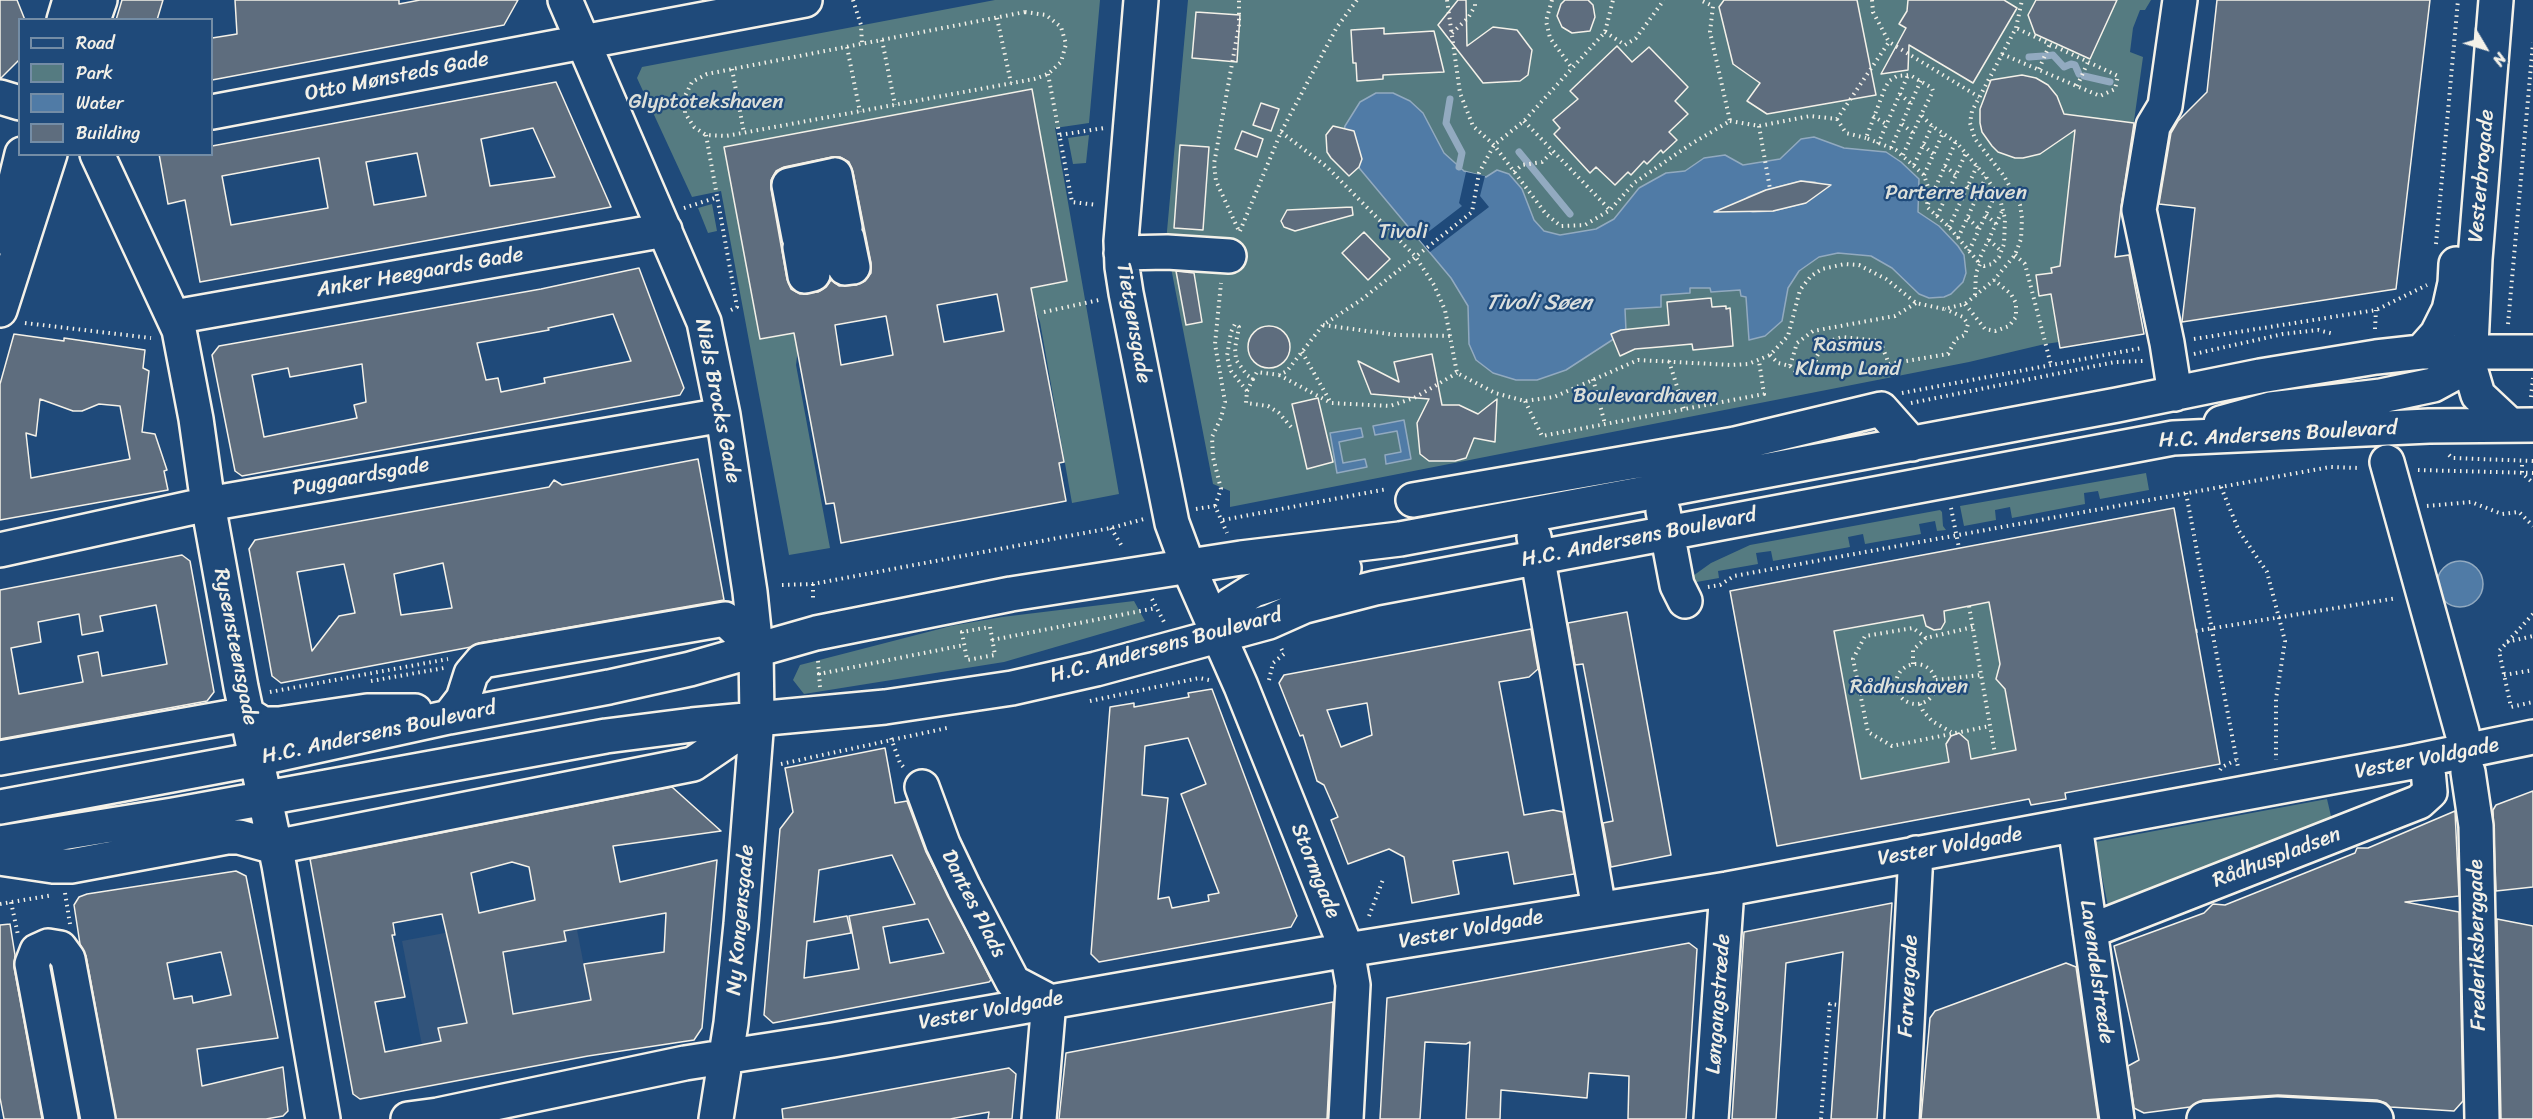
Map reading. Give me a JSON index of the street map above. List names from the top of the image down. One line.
{"streets":{"street":["Otto Mønsteds Gade","Vesterbrogade","Anker Heegaards Gade","Tietgensgade","Niels Brocks Gade","H.C. Andersens Boulevard","Puggaardsgade","Rysensteensgade","Vester Voldgade","Rådhuspladsen","Stormgade","Dantes Plads","Ny Kongensgade","Frederiksberggade","Lavendelstræde","Farvergade","Løngangstræde"]},"crossings":[["Otto Mønsteds Gade","Niels Brocks Gade"],["Vesterbrogade","H.C. Andersens Boulevard"],["Anker Heegaards Gade","Niels Brocks Gade"],["Anker Heegaards Gade","Rysensteensgade"],["Tietgensgade","H.C. Andersens Boulevard"],["Tietgensgade","Stormgade"],["Niels Brocks Gade","H.C. Andersens Boulevard"],["Niels Brocks Gade","Puggaardsgade"],["Niels Brocks Gade","Ny Kongensgade"],["H.C. Andersens Boulevard","Rysensteensgade"],["H.C. Andersens Boulevard","Stormgade"],["H.C. Andersens Boulevard","Ny Kongensgade"],["Puggaardsgade","Rysensteensgade"],["Vester Voldgade","Rådhuspladsen"],["Vester Voldgade","Stormgade"],["Vester Voldgade","Dantes Plads"],["Vester Voldgade","Ny Kongensgade"],["Vester Voldgade","Lavendelstræde"],["Vester Voldgade","Farvergade"],["Vester Voldgade","Løngangstræde"],["Rådhuspladsen","Lavendelstræde"]],"water":["Tivoli Søen"],"parks":["Glyptotekshaven","Parterre Haven","Tivoli","Rasmus Klump Land","Boulevardhaven","Rådhushaven"],"legend":["Road","Park","Water","Building"],"north":"bottom right"}
